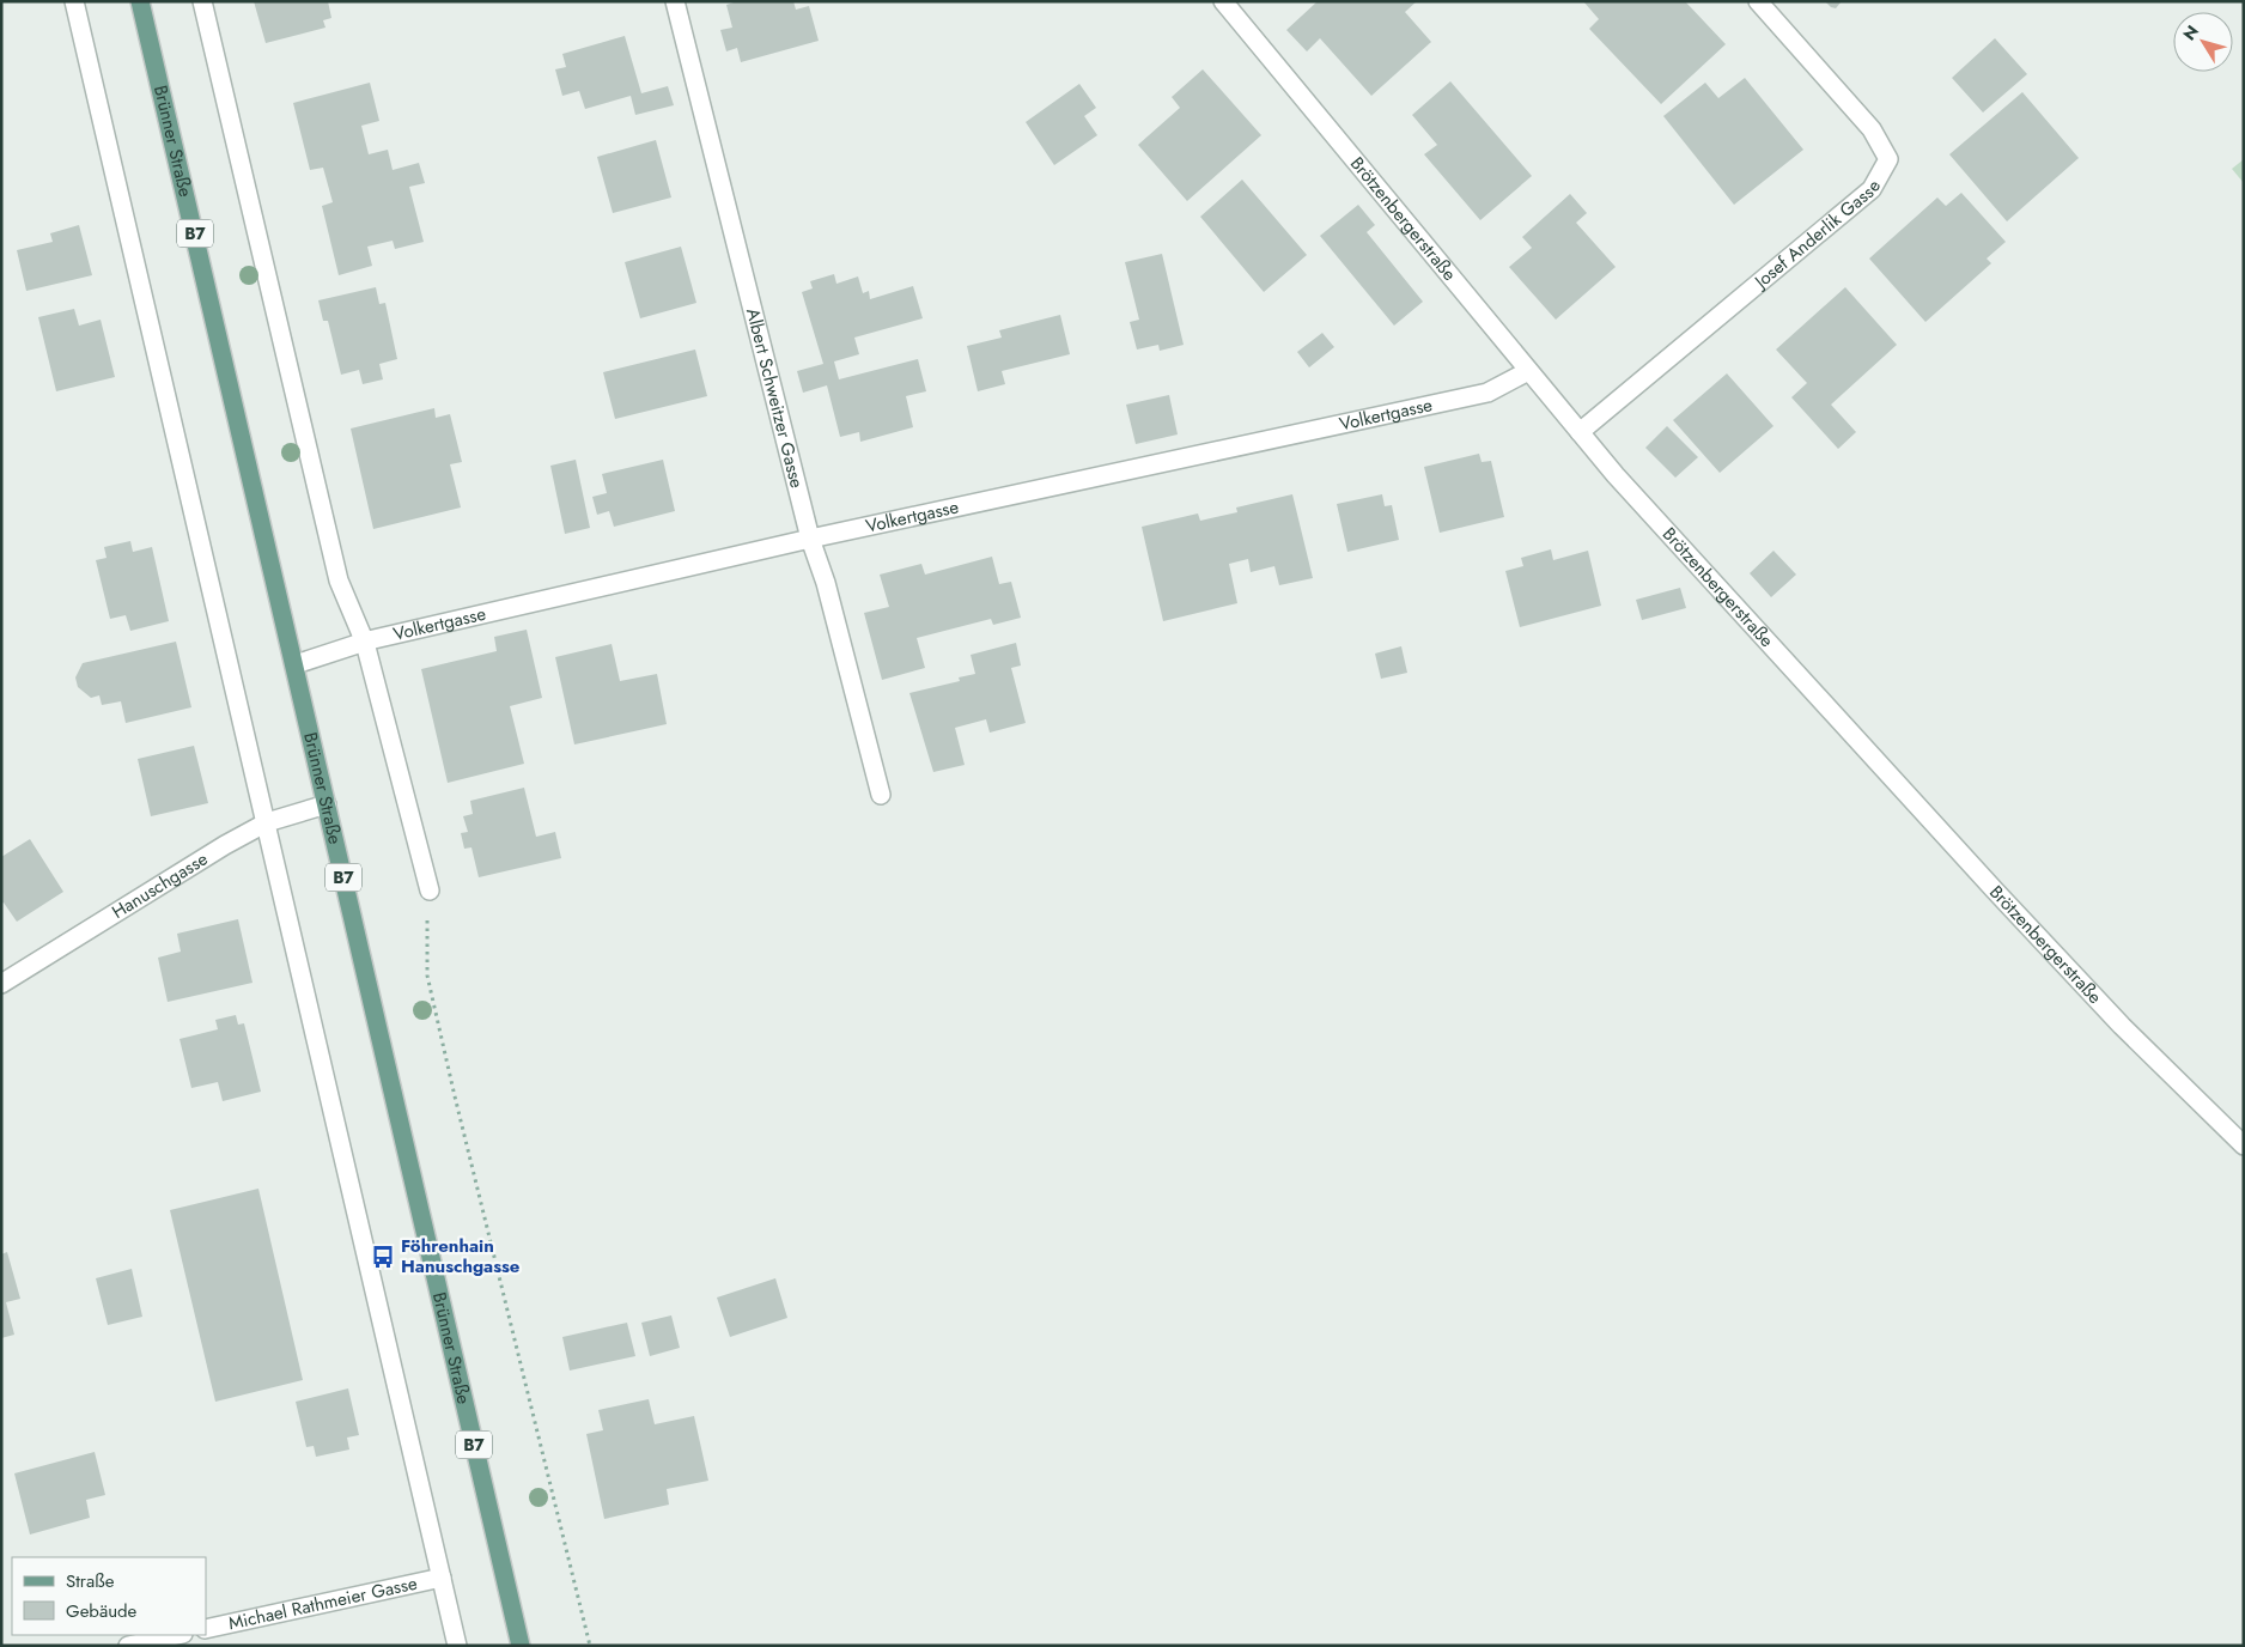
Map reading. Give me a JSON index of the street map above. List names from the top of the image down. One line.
{"streets":{"main road":["Brünner Straße","B7"],"street":["Brötzenbergerstraße","Josef Anderlik Gasse","Albert Schweitzer Gasse","Volkertgasse","Hanuschgasse","Michael Rathmeier Gasse"]},"crossings":[["Brünner Straße","Volkertgasse"],["Brünner Straße","Hanuschgasse"],["Brötzenbergerstraße","Josef Anderlik Gasse"],["Brötzenbergerstraße","Volkertgasse"],["Albert Schweitzer Gasse","Volkertgasse"]],"places":{"bus stop":["Föhrenhain Hanuschgasse"]},"legend":["Straße","Gebäude"],"north":"top left"}
